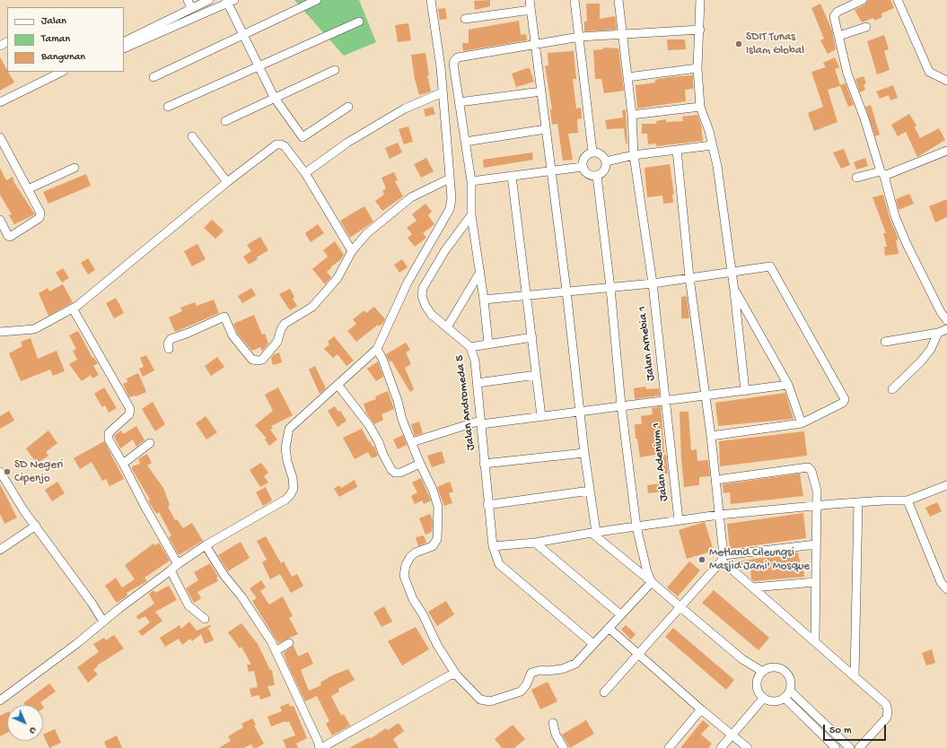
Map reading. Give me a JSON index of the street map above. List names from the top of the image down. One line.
{"streets":{"street":["Jalan Arnebia 1","Jalan Andromeda 5","Jalan Adenium 1"]},"crossings":[["Jalan Arnebia 1","Jalan Adenium 1"]],"places":["SDIT Tunas Islam Global","SD Negeri Cipenjo","Metland Cileungsi Masjid Jami' Mosque"],"legend":["Jalan","Taman","Bangunan"],"scale_bar":"50 m","north":"bottom right"}
